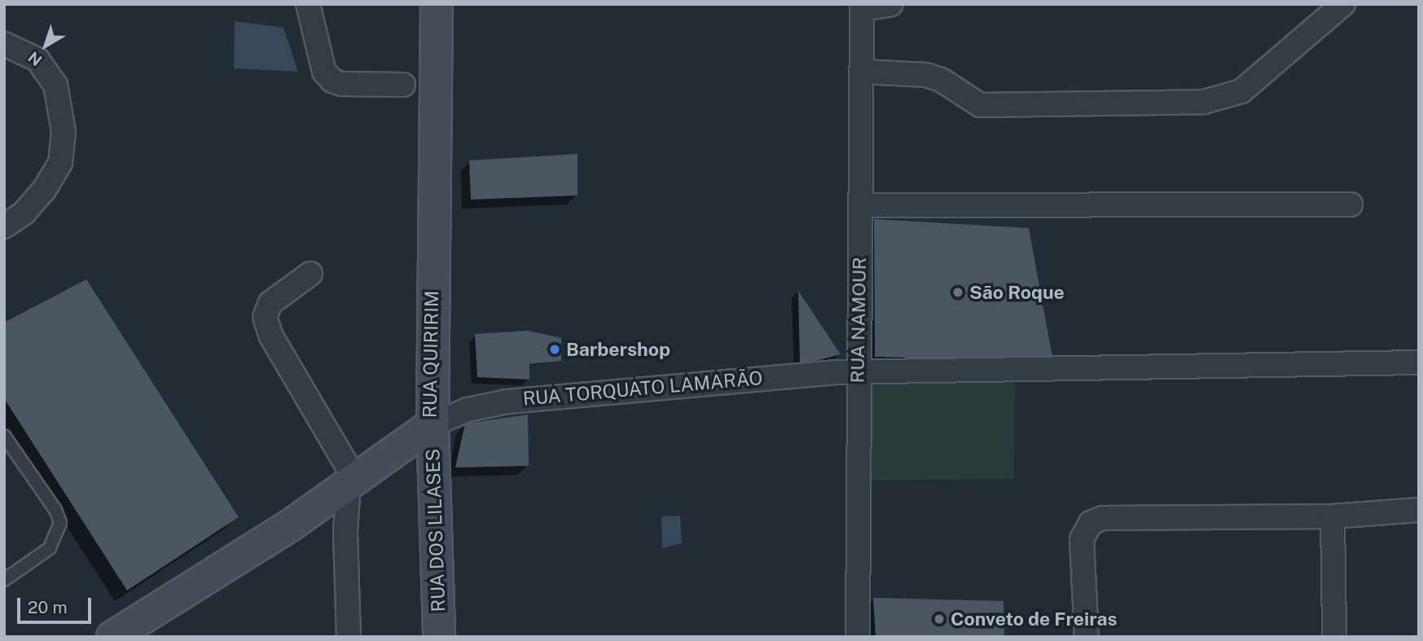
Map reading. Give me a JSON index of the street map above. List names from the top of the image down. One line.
{"streets":{"street":["RUA NAMOUR","RUA QUIRIRIM","RUA TORQUATO LAMARÃO","RUA DOS LILASES"]},"crossings":[["RUA NAMOUR","RUA TORQUATO LAMARÃO"],["RUA QUIRIRIM","RUA TORQUATO LAMARÃO"],["RUA QUIRIRIM","RUA DOS LILASES"],["RUA TORQUATO LAMARÃO","RUA DOS LILASES"]],"places":["São Roque","Barbershop","Conveto de Freiras"],"scale_bar":"20 m","north":"bottom left"}
